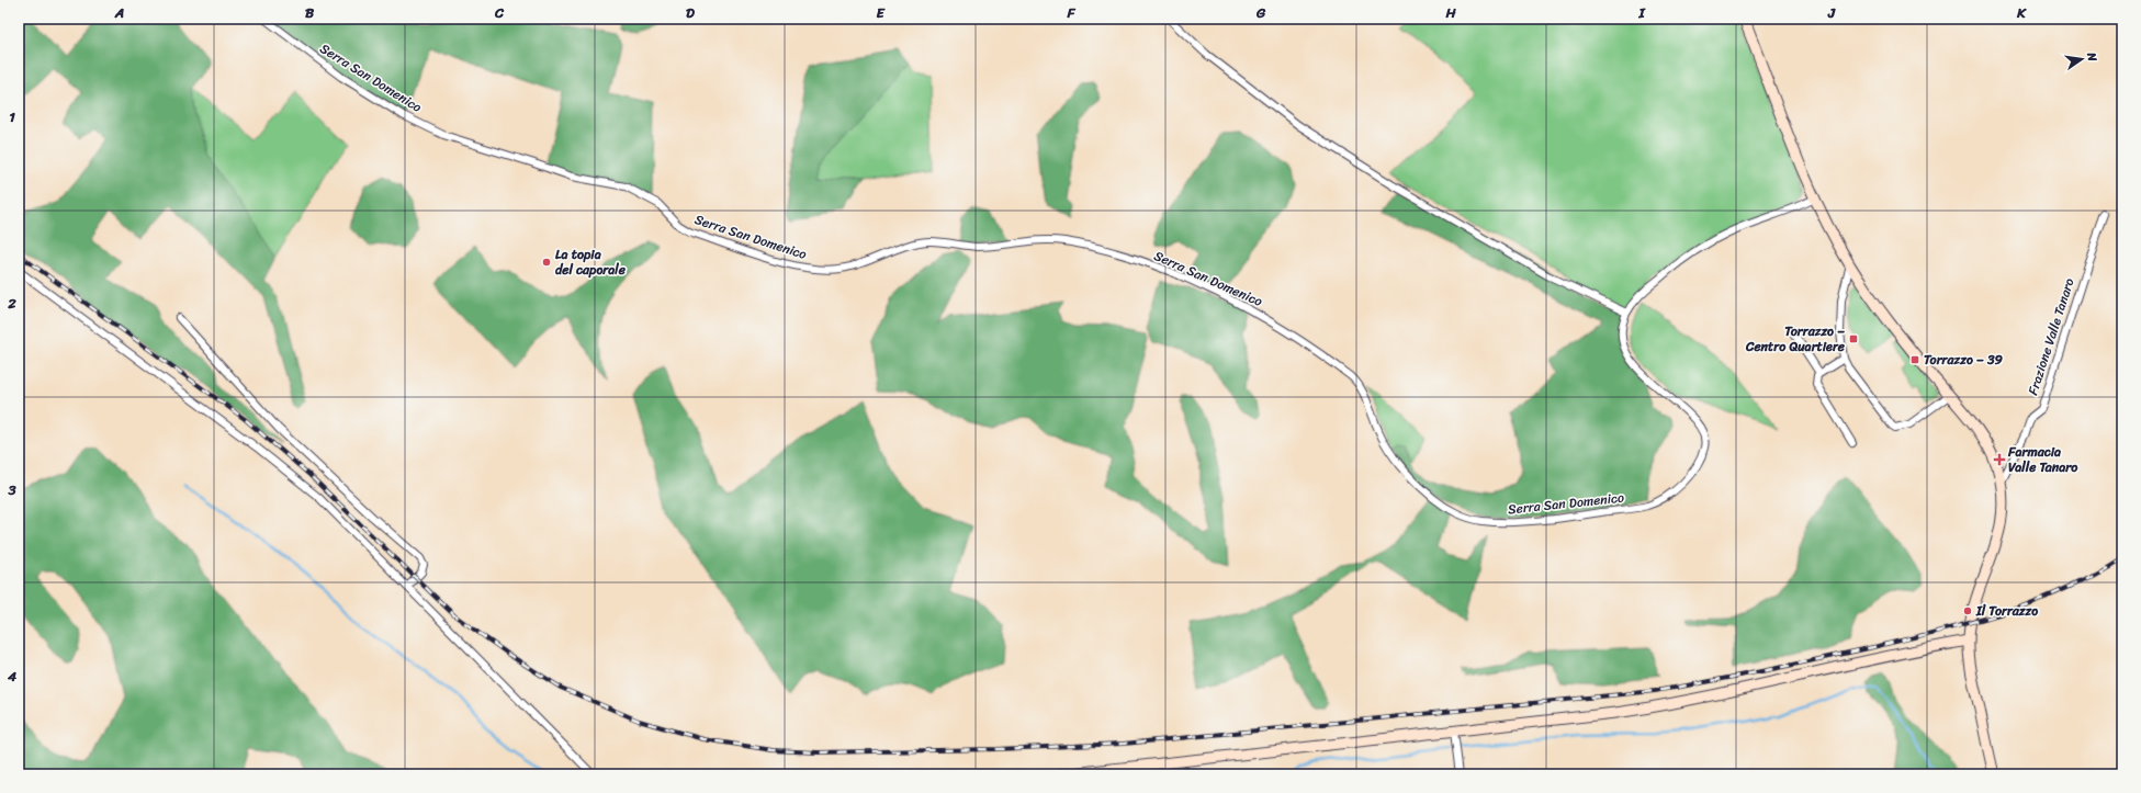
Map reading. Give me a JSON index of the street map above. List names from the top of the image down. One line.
{"streets":{"street":["Serra San Domenico","Frazione Valle Tanaro"]},"places":{"other":["La topia del caporale","Il Torrazzo"],"transit":["Torrazzo – Centro Quartiere","Torrazzo – 39"],"health":["Farmacia Valle Tanaro"]},"north":"right","grid":{"columns":["A","B","C","D","E","F","G","H","I","J","K"],"rows":["1","2","3","4"]}}
